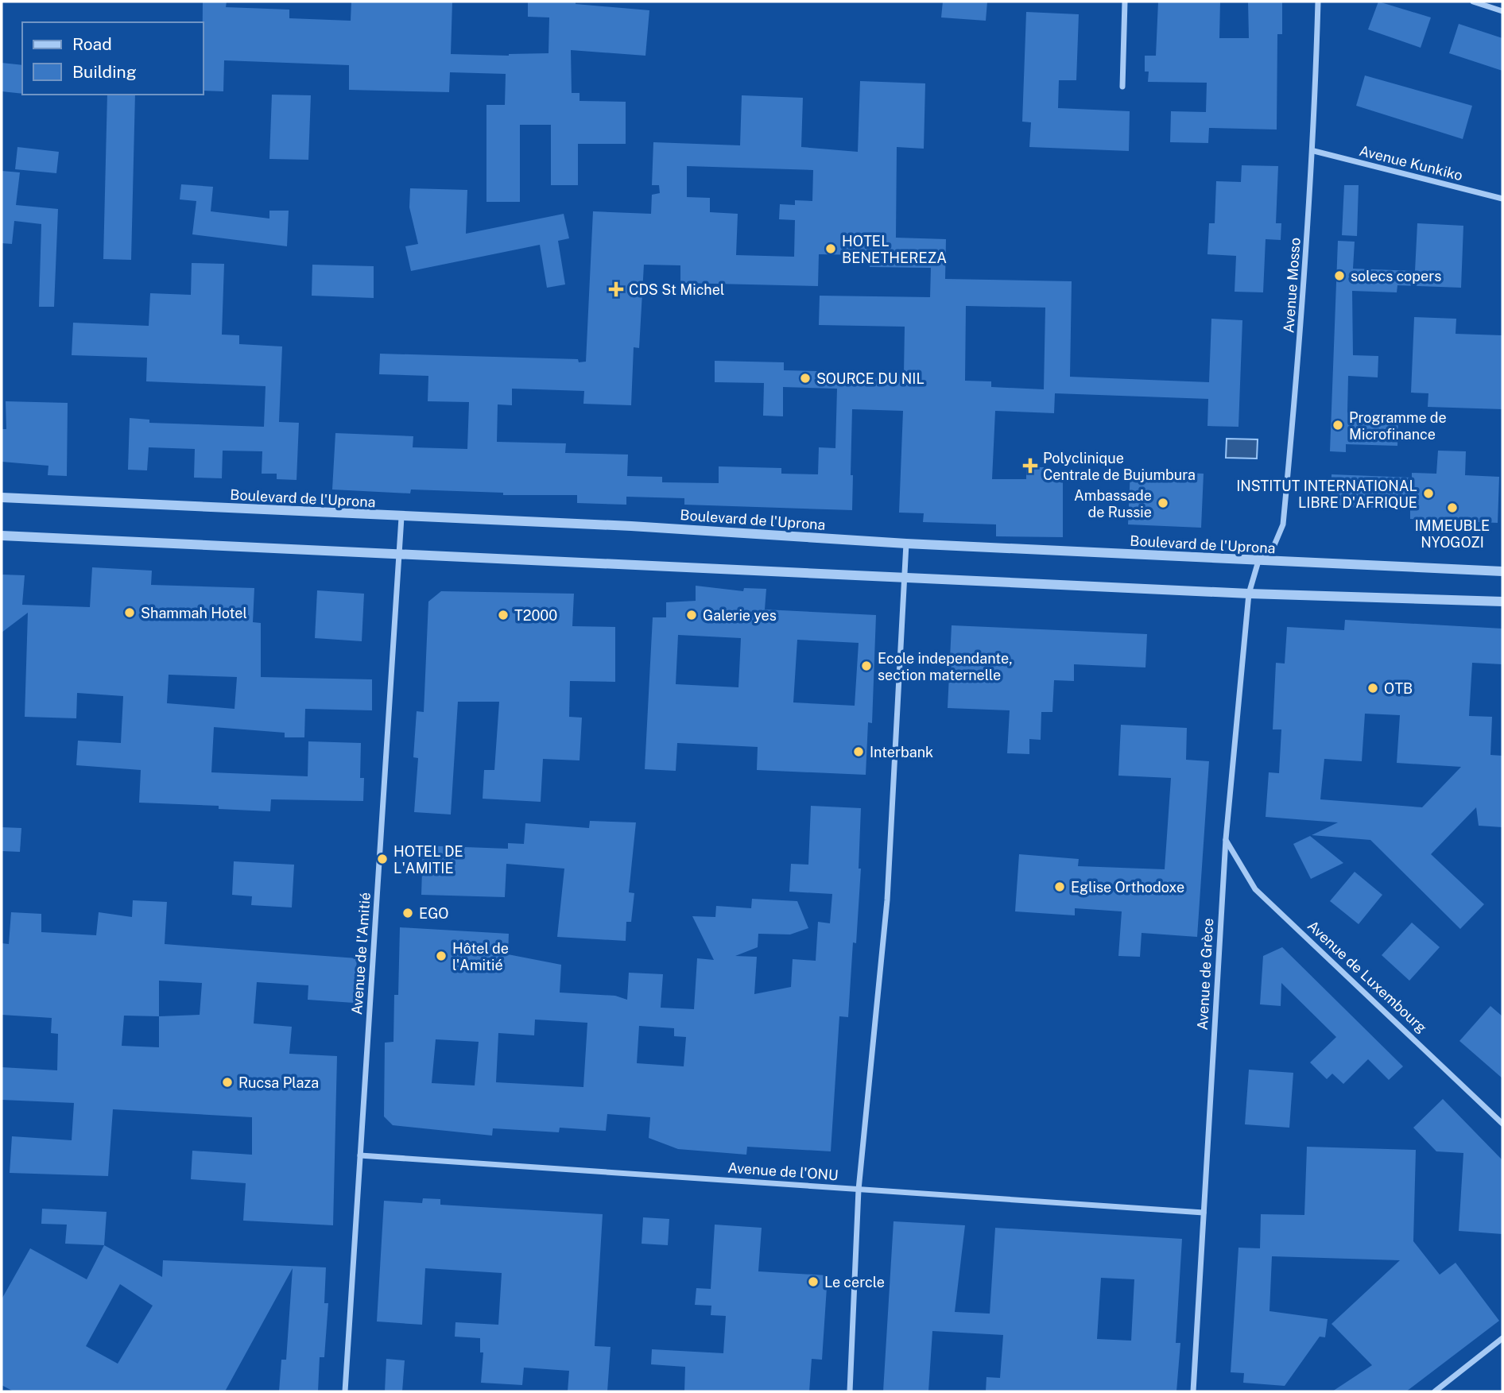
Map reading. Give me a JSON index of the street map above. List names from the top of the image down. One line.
{"streets":{"street":["Avenue Kunkiko","Avenue Mosso","Boulevard de l'Uprona","Avenue de l'Amitié","Avenue de Grèce","Avenue de Luxembourg","Avenue de l'ONU"]},"crossings":[["Avenue Kunkiko","Avenue Mosso"],["Avenue Mosso","Boulevard de l'Uprona"],["Avenue Mosso","Avenue de Grèce"],["Boulevard de l'Uprona","Avenue de l'Amitié"],["Boulevard de l'Uprona","Avenue de Grèce"],["Avenue de l'Amitié","Avenue de l'ONU"],["Avenue de Grèce","Avenue de Luxembourg"],["Avenue de Grèce","Avenue de l'ONU"]],"places":{"other":["HOTEL BENETHEREZA","solecs copers","SOURCE DU NIL","Programme de Microfinance","INSTITUT INTERNATIONAL LIBRE D'AFRIQUE","Ambassade de Russie","IMMEUBLE NYOGOZI","Shammah Hotel","T2000","Galerie yes","Ecole independante, section maternelle","OTB","Interbank","HOTEL DE L'AMITIE","Eglise Orthodoxe","EGO","Hôtel de l'Amitié","Rucsa Plaza","Le cercle"],"health":["CDS St Michel","Polyclinique Centrale de Bujumbura"]},"legend":["Road","Building"]}
